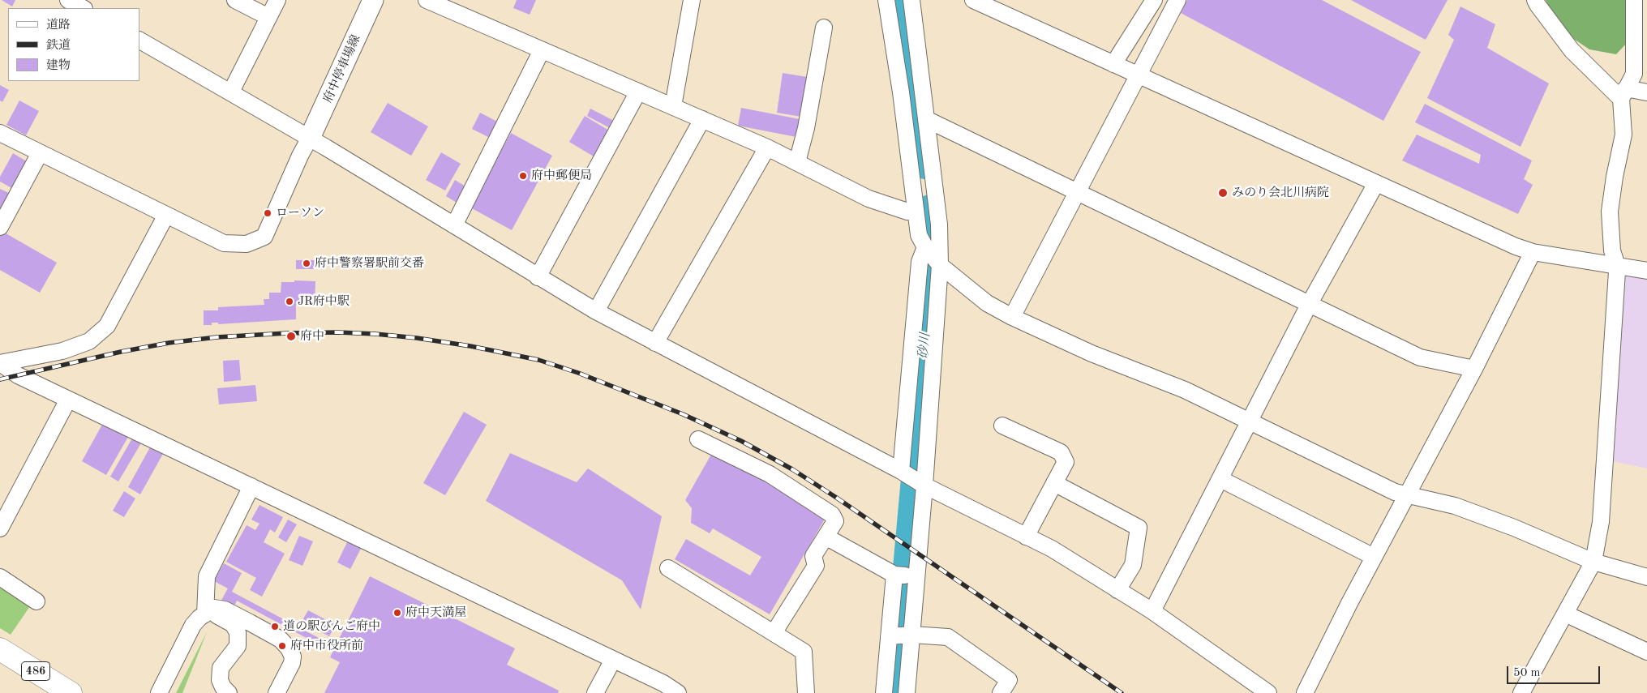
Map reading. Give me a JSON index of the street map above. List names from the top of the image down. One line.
{"streets":{"highway":["486"],"main road":["府中停車場線"]},"water":["砂川"],"places":["府中郵便局","みのり会北川病院","ローソン","府中警察署駅前交番","JR府中駅","府中","府中天満屋","道の駅びんご府中","府中市役所前"],"legend":["道路","鉄道","建物"],"scale_bar":"50 m"}
